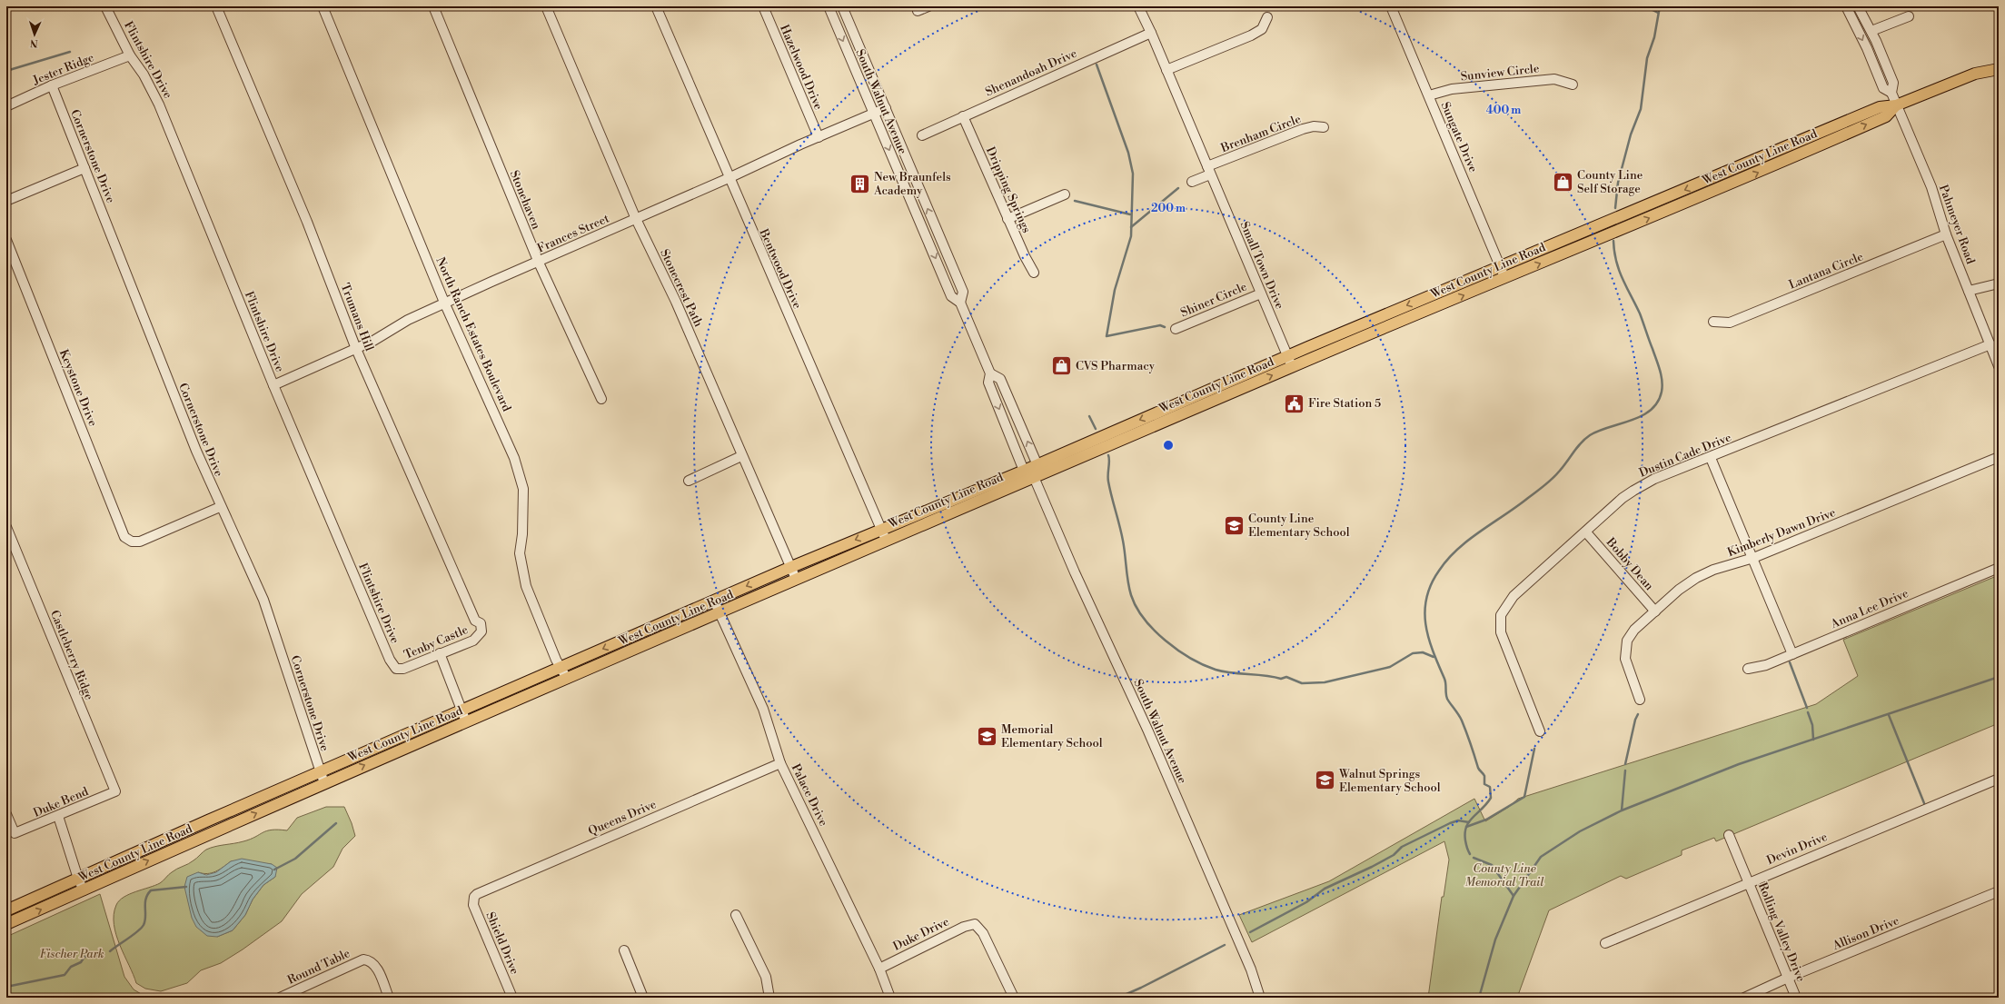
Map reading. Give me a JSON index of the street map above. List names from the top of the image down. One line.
{"streets":{"main road":["West County Line Road"],"street":["Flintshire Drive","Hazelwood Drive","Jester Ridge","Shenandoah Drive","Sunview Circle","South Walnut Avenue","Brenham Circle","Sungate Drive","Cornerstone Drive","Dripping Springs","Stonehaven","Pahmeyer Road","Frances Street","Small Town Drive","Bentwood Drive","Lantana Circle","Stonecrest Path","Shiner Circle","Trumans Hill","North Ranch Estates Boulevard","Keystone Drive","Dustin Cade Drive","Kimberly Dawn Drive","Bobby Dean","Anna Lee Drive","Tenby Castle","Castleberry Ridge","Palace Drive","Duke Bend","Queens Drive","Devin Drive","Rolling Valley Drive","Allison Drive","Duke Drive","Shield Drive","Round Table"]},"crossings":[["Flintshire Drive","Jester Ridge"],["Flintshire Drive","Frances Street"],["Flintshire Drive","Tenby Castle"],["Hazelwood Drive","Frances Street"],["Jester Ridge","Cornerstone Drive"],["Shenandoah Drive","Dripping Springs"],["Shenandoah Drive","Small Town Drive"],["Sunview Circle","Sungate Drive"],["South Walnut Avenue","West County Line Road"],["South Walnut Avenue","Frances Street"],["Brenham Circle","Small Town Drive"],["Sungate Drive","West County Line Road"],["Cornerstone Drive","West County Line Road"],["Cornerstone Drive","Keystone Drive"],["West County Line Road","Pahmeyer Road"],["West County Line Road","Small Town Drive"],["West County Line Road","Bentwood Drive"],["West County Line Road","Stonecrest Path"],["West County Line Road","North Ranch Estates Boulevard"],["West County Line Road","Palace Drive"],["Stonehaven","Frances Street"],["Pahmeyer Road","Lantana Circle"],["Pahmeyer Road","Dustin Cade Drive"],["Frances Street","Bentwood Drive"],["Frances Street","Stonecrest Path"],["Frances Street","Trumans Hill"],["Frances Street","North Ranch Estates Boulevard"],["Small Town Drive","Shiner Circle"],["Trumans Hill","Tenby Castle"],["Dustin Cade Drive","Bobby Dean"],["Kimberly Dawn Drive","Bobby Dean"],["Castleberry Ridge","Duke Bend"],["Palace Drive","Queens Drive"],["Palace Drive","Duke Drive"],["Queens Drive","Shield Drive"],["Devin Drive","Rolling Valley Drive"],["Rolling Valley Drive","Allison Drive"]],"parks":["County Line Memorial Trail","Fischer Park"],"places":{"shop":["County Line Self Storage","CVS Pharmacy"],"building":["New Braunfels Academy"],"public building":["Fire Station 5"],"school or university":["County Line Elementary School","Memorial Elementary School","Walnut Springs Elementary School"]},"north":"bottom","rings":["400 m","200 m"]}
